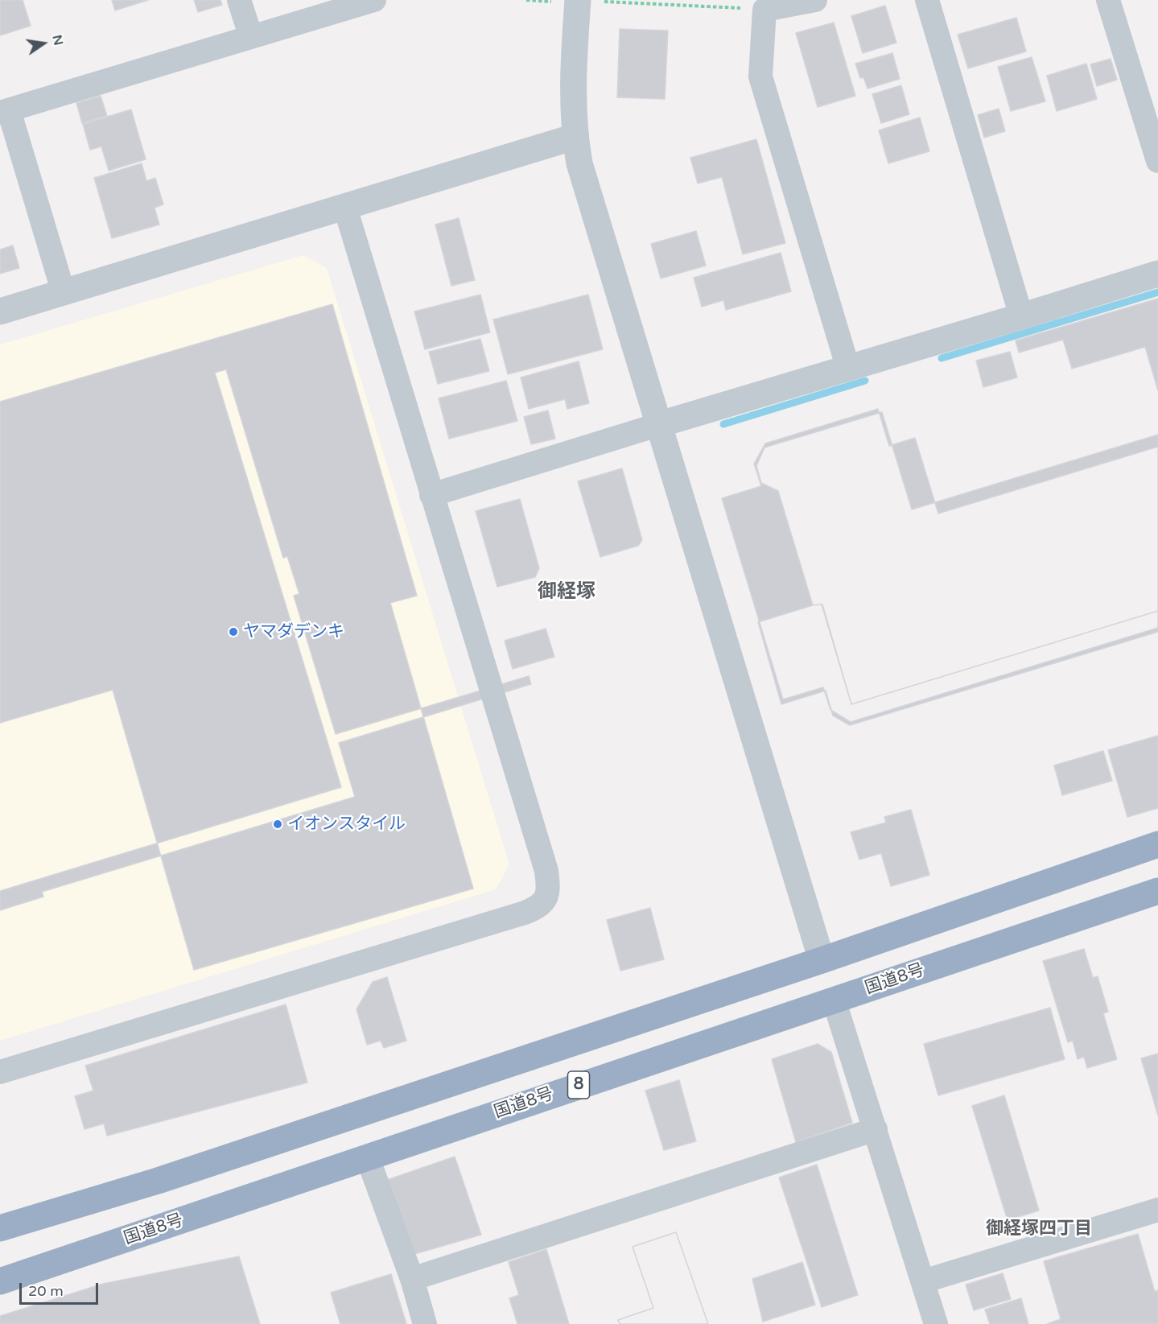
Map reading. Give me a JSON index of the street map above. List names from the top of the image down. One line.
{"streets":{"highway":["国道8号","8"]},"districts":["御経塚","御経塚四丁目"],"places":["ヤマダデンキ","イオンスタイル"],"scale_bar":"20 m","north":"right"}
